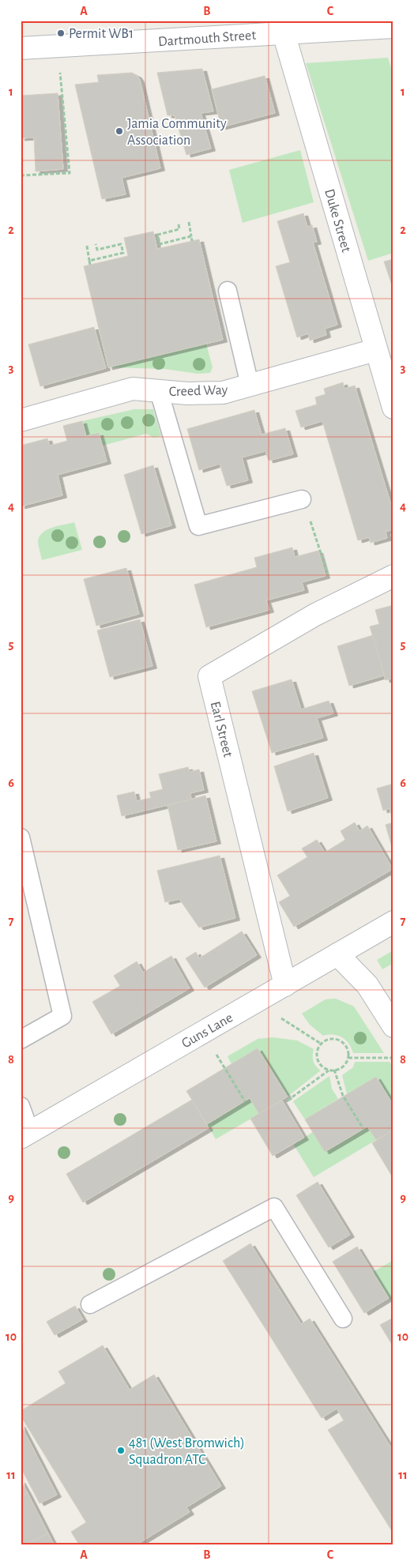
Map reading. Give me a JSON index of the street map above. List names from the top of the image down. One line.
{"streets":{"street":["Dartmouth Street","Duke Street","Creed Way","Earl Street","Guns Lane"]},"crossings":[["Dartmouth Street","Duke Street"],["Duke Street","Creed Way"],["Earl Street","Guns Lane"]],"places":["Permit WB1","Jamia Community Association","481 (West Bromwich) Squadron ATC"],"grid":{"columns":["A","B","C"],"rows":["1","2","3","4","5","6","7","8","9","10","11"]}}
